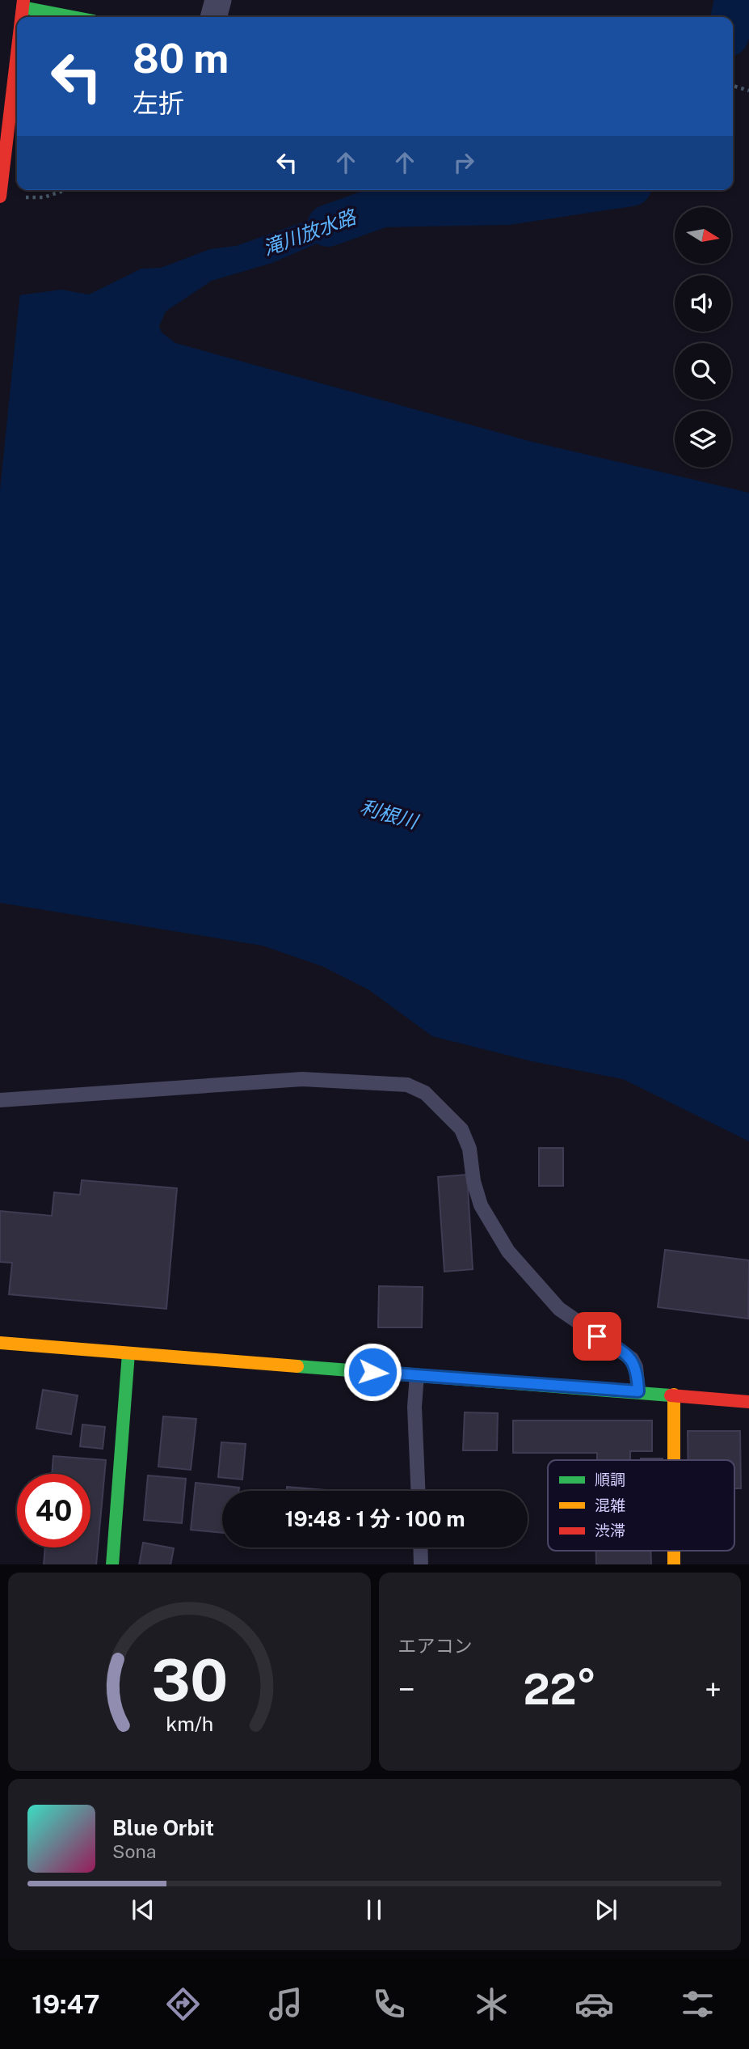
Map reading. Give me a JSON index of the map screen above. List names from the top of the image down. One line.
{"water":["滝川放水路","利根川"],"legend":["順調","混雑","渋滞"],"north":"right","page":{"turn":["80 m","左折"],"limit":"40","trip":"19:48 · 1 分 · 100 m","tile":"エアコン","heat":["−","22°","+"],"song":["Blue Orbit","Sona"],"tabs":"19:47","gauge":["30","km/h"]}}
